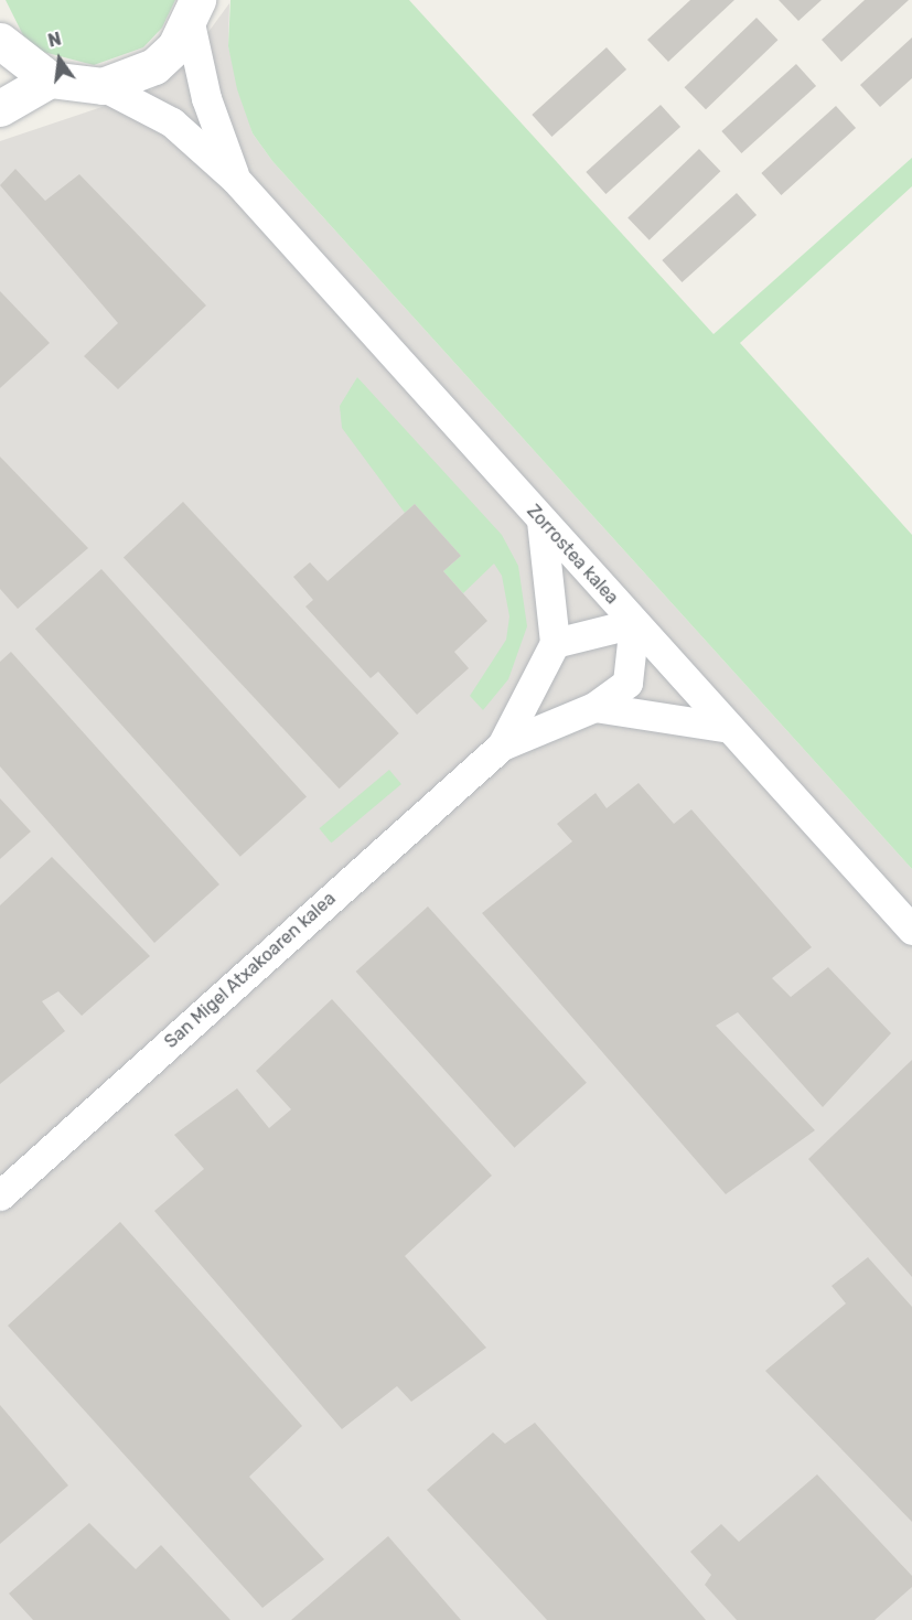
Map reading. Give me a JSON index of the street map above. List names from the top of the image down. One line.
{"streets":{"street":["Zorrostea kalea","San Migel Atxakoaren kalea"]},"crossings":[["Zorrostea kalea","San Migel Atxakoaren kalea"]],"north":"top"}
